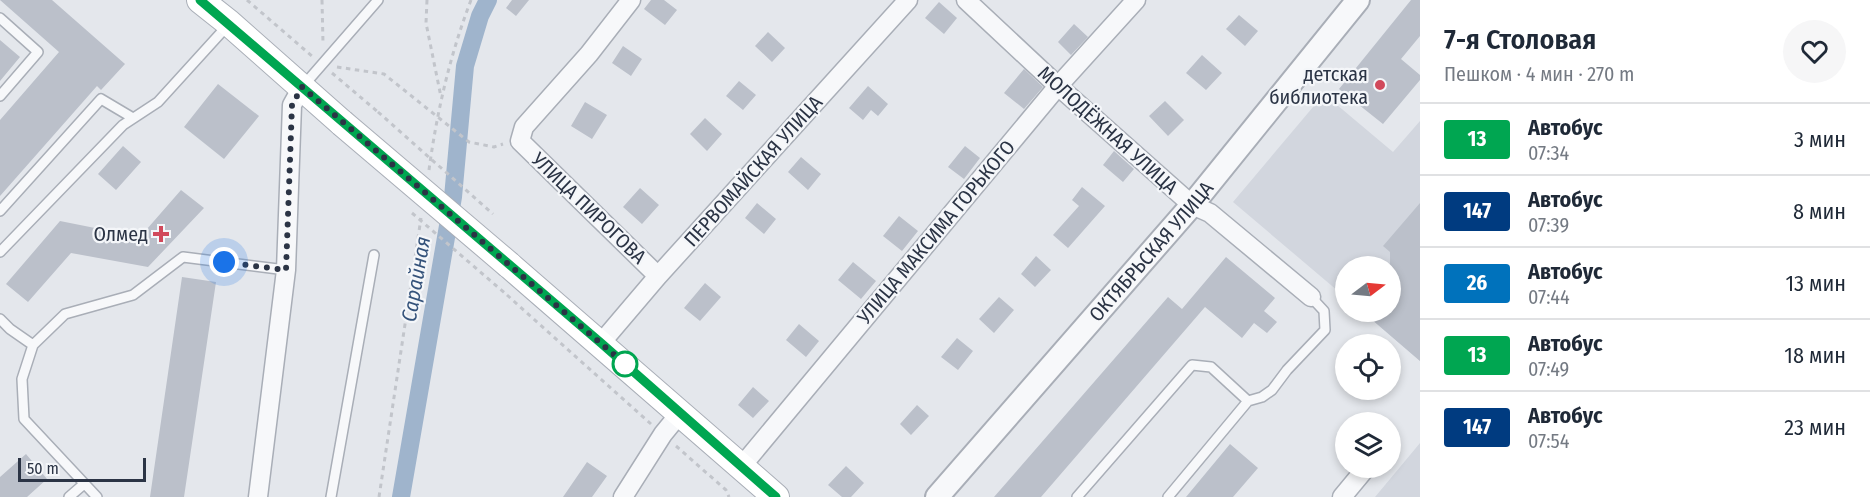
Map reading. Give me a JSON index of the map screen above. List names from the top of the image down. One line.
{"streets":{"street":["МОЛОДЁЖНАЯ УЛИЦА","ПЕРВОМАЙСКАЯ УЛИЦА","УЛИЦА ПИРОГОВА","УЛИЦА МАКСИМА ГОРЬКОГО","ОКТЯБРЬСКАЯ УЛИЦА"]},"crossings":[["МОЛОДЁЖНАЯ УЛИЦА","УЛИЦА МАКСИМА ГОРЬКОГО"],["МОЛОДЁЖНАЯ УЛИЦА","ОКТЯБРЬСКАЯ УЛИЦА"],["ПЕРВОМАЙСКАЯ УЛИЦА","УЛИЦА ПИРОГОВА"]],"water":["Сарайная"],"places":{"other":["детская библиотека"],"health":["Олмед"]},"lines":["bus line 13"],"scale_bar":"50 m","north":"right","page":{"heading":["7-я Столовая","Пешком · 4 мин · 270 m"],"list":[{"mark":"13","name":"Автобус","note":"07:34","value":"3 мин"},{"mark":"147","name":"Автобус","note":"07:39","value":"8 мин"},{"mark":"26","name":"Автобус","note":"07:44","value":"13 мин"},{"mark":"13","name":"Автобус","note":"07:49","value":"18 мин"},{"mark":"147","name":"Автобус","note":"07:54","value":"23 мин"}],"scale":"50 m"}}
